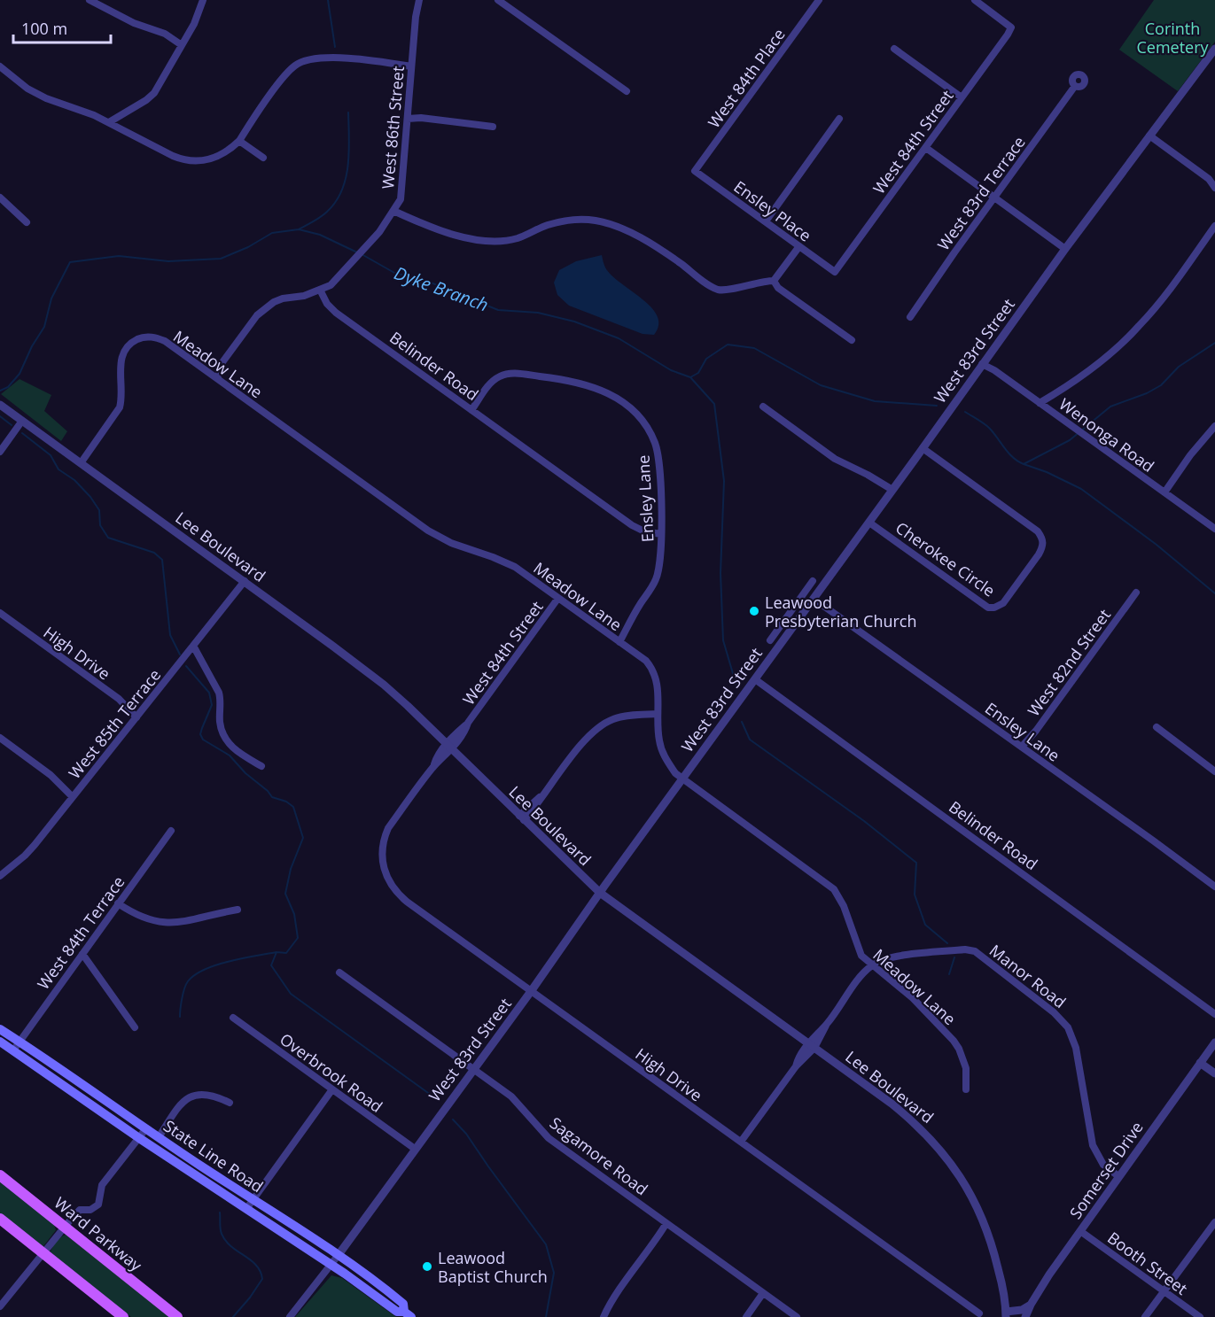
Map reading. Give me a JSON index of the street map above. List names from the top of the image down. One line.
{"streets":{"main road":["State Line Road","Ward Parkway"],"street":["West 84th Place","West 86th Street","West 84th Street","West 83rd Terrace","Ensley Place","West 83rd Street","Meadow Lane","Belinder Road","Wenonga Road","Ensley Lane","Lee Boulevard","Cherokee Circle","High Drive","West 82nd Street","West 85th Terrace","West 84th Terrace","Manor Road","Overbrook Road","Sagamore Road","Somerset Drive","Booth Street"]},"crossings":[["West 84th Place","Ensley Place"],["West 86th Street","Belinder Road"],["West 84th Street","Ensley Place"],["West 84th Street","Meadow Lane"],["West 84th Street","Lee Boulevard"],["West 84th Street","High Drive"],["West 83rd Street","Meadow Lane"],["West 83rd Street","Belinder Road"],["West 83rd Street","Wenonga Road"],["West 83rd Street","Ensley Lane"],["West 83rd Street","Lee Boulevard"],["West 83rd Street","Cherokee Circle"],["West 83rd Street","High Drive"],["West 83rd Street","Overbrook Road"],["West 83rd Street","State Line Road"],["West 83rd Street","Sagamore Road"],["Meadow Lane","Ensley Lane"],["Meadow Lane","Lee Boulevard"],["Meadow Lane","Manor Road"],["Belinder Road","Ensley Lane"],["Ensley Lane","West 82nd Street"],["Lee Boulevard","West 85th Terrace"],["High Drive","West 85th Terrace"],["West 84th Terrace","State Line Road"],["Manor Road","Somerset Drive"],["Somerset Drive","Booth Street"]],"water":["Dyke Branch"],"parks":["Corinth Cemetery"],"places":["Leawood Presbyterian Church","Leawood Baptist Church"],"scale_bar":"100 m"}
